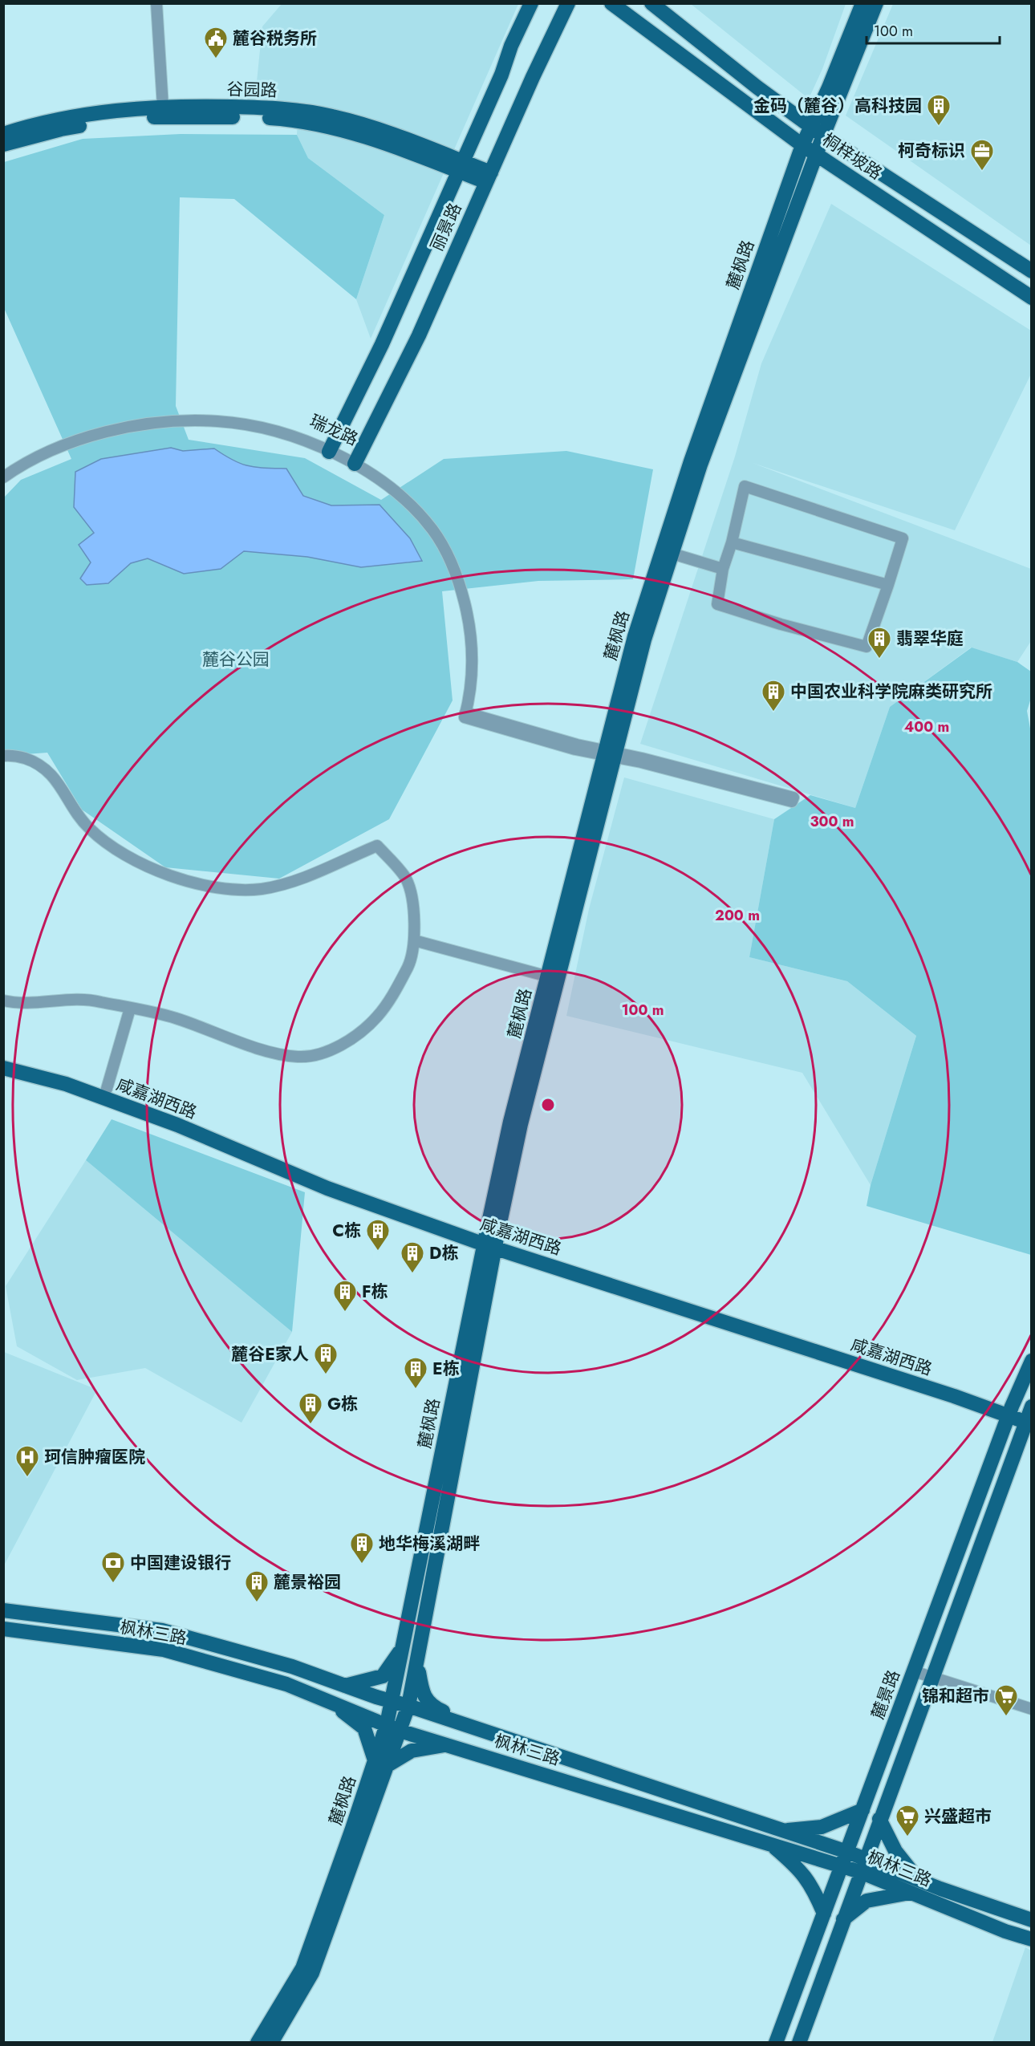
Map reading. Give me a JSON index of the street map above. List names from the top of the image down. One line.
{"streets":{"main road":["谷园路","桐梓坡路","丽景路","麓枫路","咸嘉湖西路","枫林三路","麓景路"],"street":["瑞龙路"]},"crossings":[["谷园路","丽景路"],["桐梓坡路","麓枫路"],["丽景路","瑞龙路"],["麓枫路","瑞龙路"],["麓枫路","咸嘉湖西路"],["麓枫路","枫林三路"],["咸嘉湖西路","麓景路"],["枫林三路","麓景路"]],"parks":["麓谷公园"],"places":{"public building":["麓谷税务所"],"building":["金码（麓谷）高科技园","翡翠华庭","中国农业科学院麻类研究所","C栋","D栋","F栋","麓谷E家人","E栋","G栋","地华梅溪湖畔","麓景裕园"],"office":["柯奇标识"],"hospital":["珂信肿瘤医院"],"bank":["中国建设银行"],"supermarket":["锦和超市","兴盛超市"]},"scale_bar":"100 m","rings":["400 m","300 m","200 m","100 m"]}
